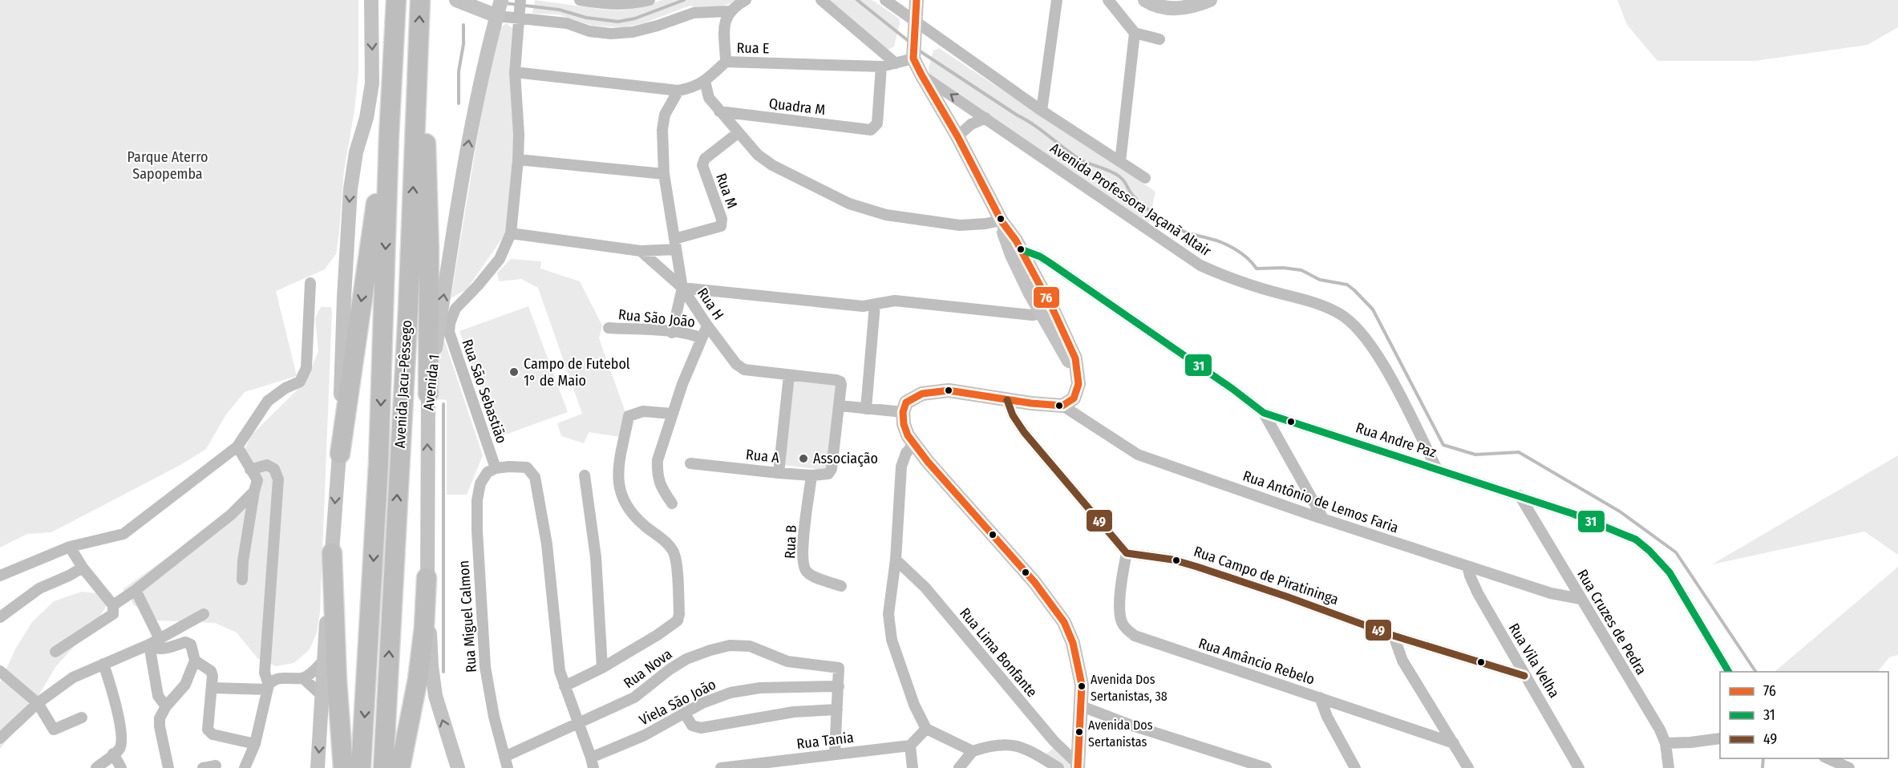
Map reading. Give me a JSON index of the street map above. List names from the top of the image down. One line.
{"streets":{"highway":["Avenida Jacu-Pêssego"],"main road":["Avenida 1"],"street":["Rua E","Quadra M","Rua M","Avenida Professora Jaçanã Altair","Rua H","Rua São João","Rua São Sebastião","Rua Andre Paz","Rua A","Rua Antônio de Lemos Faria","Rua B","Rua Campo de Piratininga","Rua Miguel Calmon","Rua Cruzes de Pedra","Rua Lima Bonfante","Rua Vila Velha","Rua Amâncio Rebelo","Rua Nova","Viela São João","Rua Tania"]},"crossings":[["Rua E","Quadra M"],["Rua E","Rua H"],["Rua E","Rua São Sebastião"],["Rua M","Rua H"],["Avenida Professora Jaçanã Altair","Rua Andre Paz"],["Rua H","Rua A"],["Rua São Sebastião","Rua Miguel Calmon"],["Rua Andre Paz","Rua Cruzes de Pedra"],["Rua A","Rua B"],["Rua Antônio de Lemos Faria","Rua Cruzes de Pedra"],["Rua Antônio de Lemos Faria","Rua Vila Velha"],["Rua Campo de Piratininga","Rua Vila Velha"],["Rua Campo de Piratininga","Rua Amâncio Rebelo"],["Rua Miguel Calmon","Rua Nova"],["Rua Nova","Viela São João"]],"parks":["Parque Aterro Sapopemba"],"places":["Campo de Futebol 1° de Maio","Associação","Avenida Dos Sertanistas, 38","Avenida Dos Sertanistas"],"lines":["transit line 76","transit line 31","transit line 49"],"legend":["76","31","49"]}
